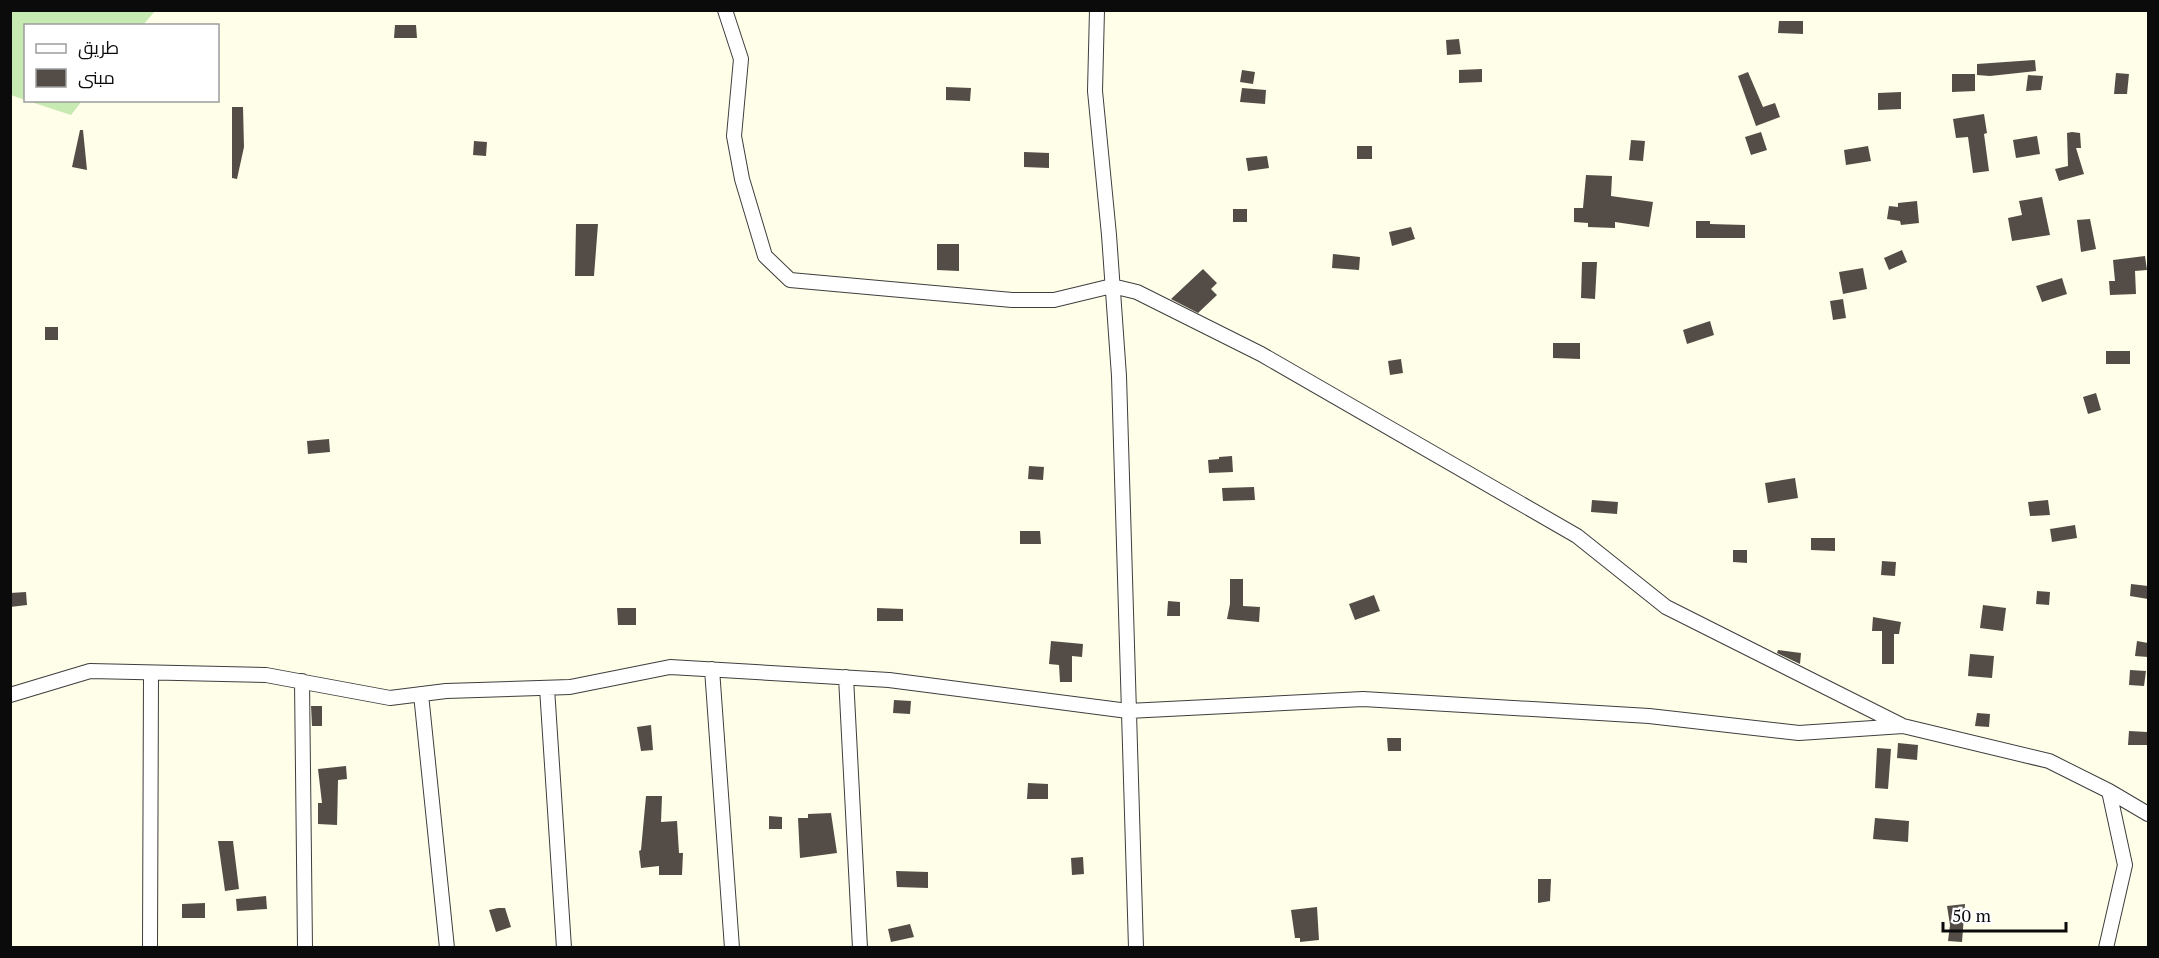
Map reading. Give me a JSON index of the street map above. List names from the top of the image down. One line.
{"legend":["طريق","مبنى"],"scale_bar":"50 m"}
